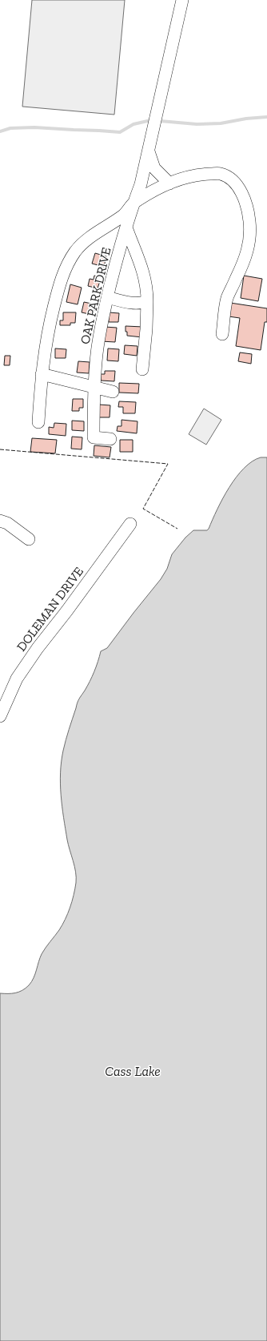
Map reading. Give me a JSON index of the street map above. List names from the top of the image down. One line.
{"streets":{"street":["OAK PARK DRIVE","DOLEMAN DRIVE"]},"water":["Cass Lake"]}
